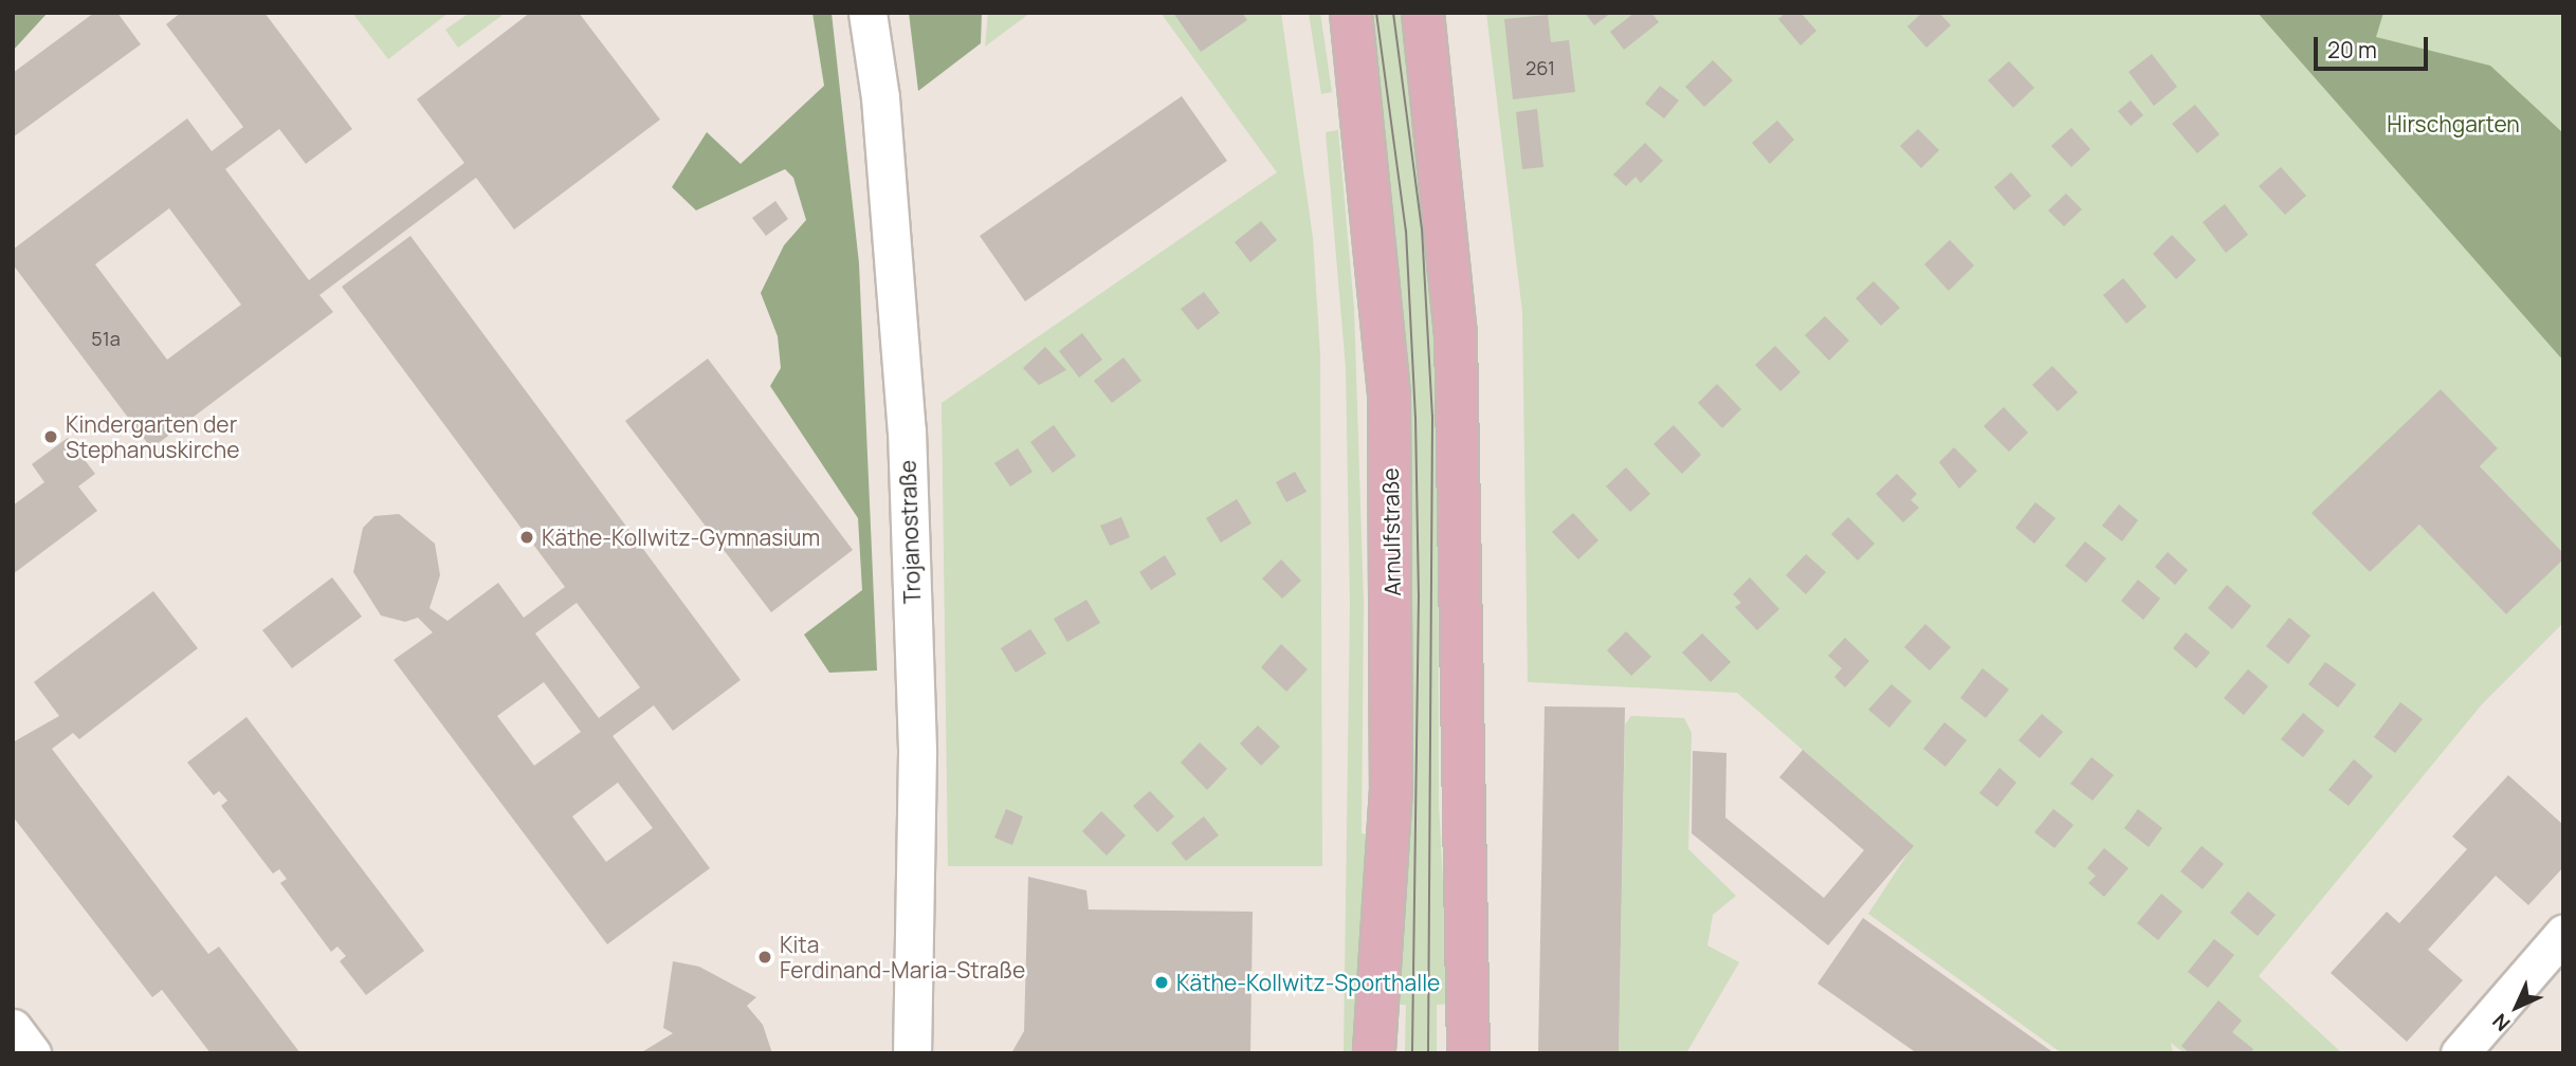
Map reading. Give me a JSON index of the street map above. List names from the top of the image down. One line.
{"streets":{"main road":["Arnulfstraße"],"street":["Trojanostraße"]},"parks":["Hirschgarten"],"places":["Kindergarten der Stephanuskirche","Käthe-Kollwitz-Gymnasium","Kita Ferdinand-Maria-Straße","Käthe-Kollwitz-Sporthalle"],"house_numbers":["261","51a"],"scale_bar":"20 m","north":"bottom left"}
